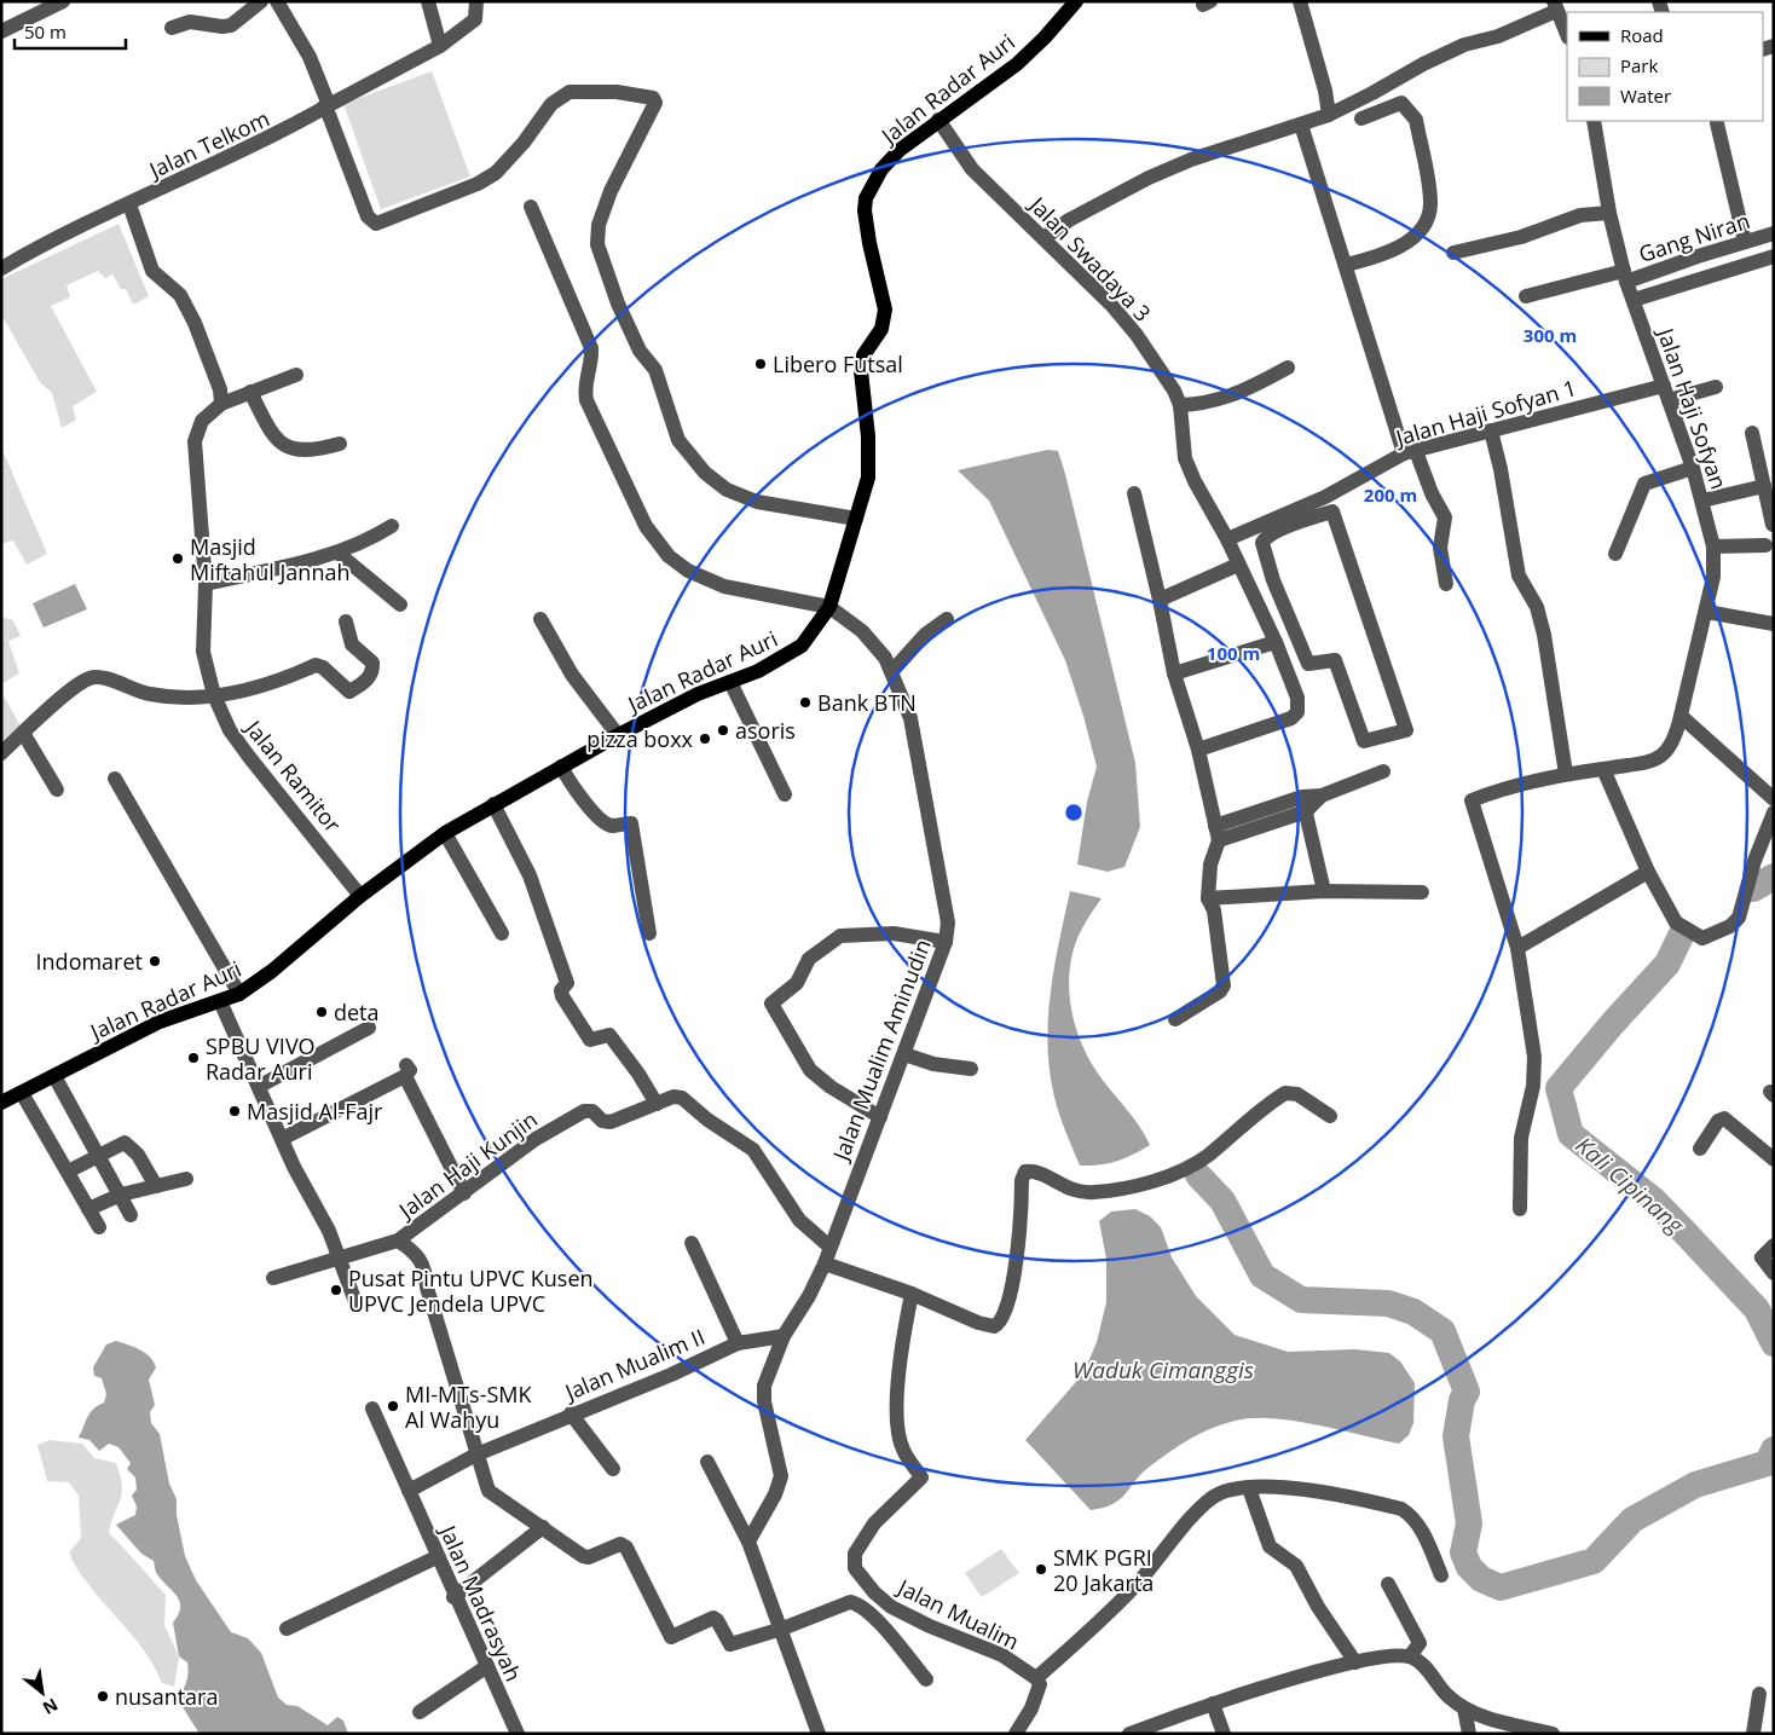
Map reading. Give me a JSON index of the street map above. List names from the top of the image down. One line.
{"streets":{"main road":["Jalan Radar Auri"],"street":["Jalan Telkom","Gang Niran","Jalan Swadaya 3","Jalan Haji Sofyan","Jalan Haji Sofyan 1","Jalan Ramitor","Jalan Mualim Aminudin","Jalan Haji Kunjin","Jalan Mualim II","Jalan Madrasyah","Jalan Mualim"]},"crossings":[["Jalan Radar Auri","Jalan Swadaya 3"],["Jalan Radar Auri","Jalan Ramitor"],["Jalan Radar Auri","Jalan Mualim Aminudin"],["Gang Niran","Jalan Haji Sofyan"],["Jalan Swadaya 3","Jalan Haji Sofyan 1"],["Jalan Haji Sofyan","Jalan Haji Sofyan 1"],["Jalan Mualim Aminudin","Jalan Haji Kunjin"],["Jalan Mualim Aminudin","Jalan Mualim II"],["Jalan Mualim II","Jalan Madrasyah"]],"water":["Kali Cipinang","Waduk Cimanggis"],"places":["Libero Futsal","Masjid Miftahul Jannah","Bank BTN","asoris","pizza boxx","Indomaret","deta","SPBU VIVO Radar Auri","Masjid Al-Fajr","Pusat Pintu UPVC Kusen UPVC Jendela UPVC","MI-MTs-SMK Al Wahyu","SMK PGRI 20 Jakarta","nusantara"],"legend":["Road","Park","Water"],"scale_bar":"50 m","north":"bottom right","rings":["300 m","200 m","100 m"]}
